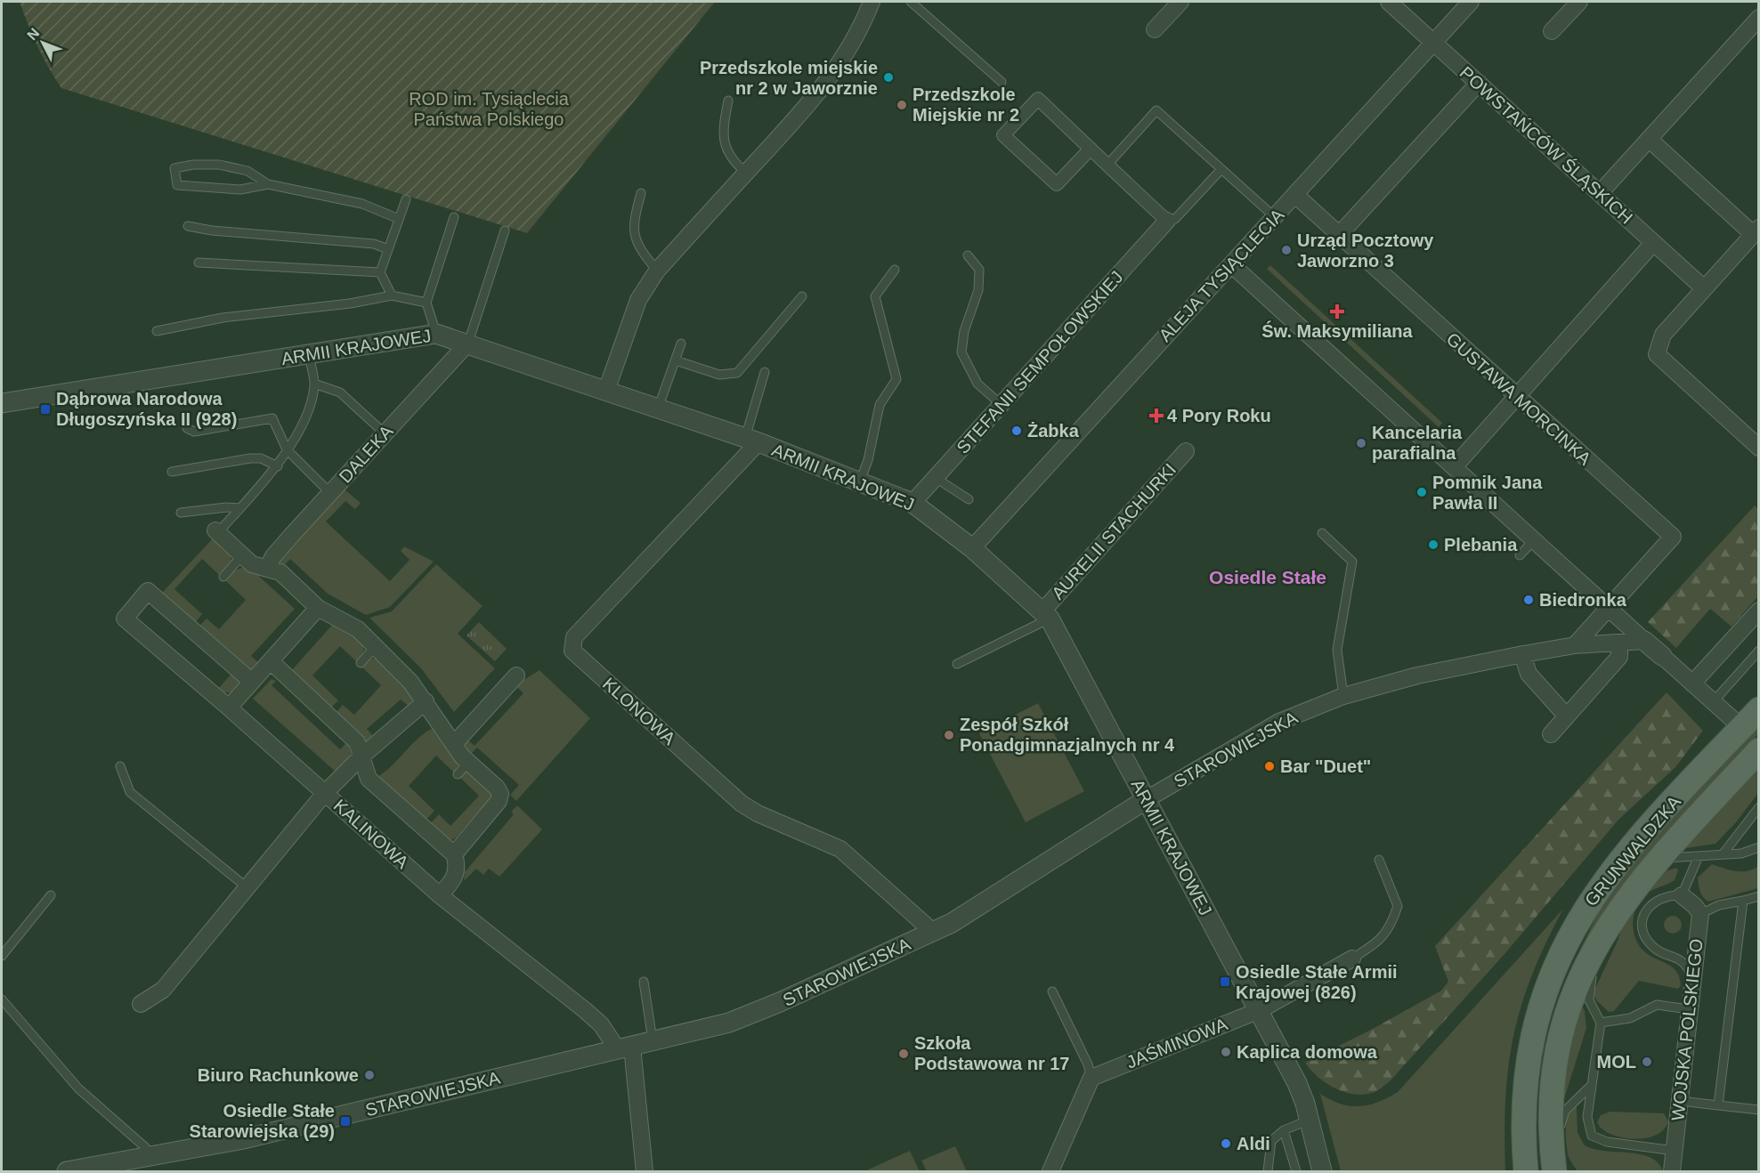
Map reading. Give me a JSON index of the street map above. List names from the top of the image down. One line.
{"streets":{"main road":["GRUNWALDZKA"],"street":["POWSTAŃCÓW ŚLĄSKICH","ALEJA TYSIĄCLECIA","ARMII KRAJOWEJ","STEFANII SEMPOŁOWSKIEJ","GUSTAWA MORCINKA","DALEKA","AURELII STACHURKI","KLONOWA","STAROWIEJSKA","KALINOWA","WOJSKA POLSKIEGO","JAŚMINOWA"]},"crossings":[["POWSTAŃCÓW ŚLĄSKICH","ALEJA TYSIĄCLECIA"],["ALEJA TYSIĄCLECIA","ARMII KRAJOWEJ"],["ALEJA TYSIĄCLECIA","GUSTAWA MORCINKA"],["ARMII KRAJOWEJ","STEFANII SEMPOŁOWSKIEJ"],["ARMII KRAJOWEJ","DALEKA"],["ARMII KRAJOWEJ","AURELII STACHURKI"],["ARMII KRAJOWEJ","KLONOWA"],["ARMII KRAJOWEJ","STAROWIEJSKA"],["ARMII KRAJOWEJ","JAŚMINOWA"],["KLONOWA","STAROWIEJSKA"],["STAROWIEJSKA","KALINOWA"]],"districts":["Osiedle Stałe"],"parks":["ROD im. Tysiąclecia Państwa Polskiego"],"places":{"other":["Przedszkole miejskie nr 2 w Jaworznie","Przedszkole Miejskie nr 2","Urząd Pocztowy Jaworzno 3","Żabka","Kancelaria parafialna","Pomnik Jana Pawła II","Plebania","Biedronka","Zespół Szkół Ponadgimnazjalnych nr 4","Bar \"Duet\"","Kaplica domowa","Szkoła Podstawowa nr 17","MOL","Biuro Rachunkowe","Aldi"],"health":["Św. Maksymiliana","4 Pory Roku"],"transit":["Dąbrowa Narodowa Długoszyńska II (928)","Osiedle Stałe Armii Krajowej (826)","Osiedle Stałe Starowiejska (29)"]},"north":"top left"}
